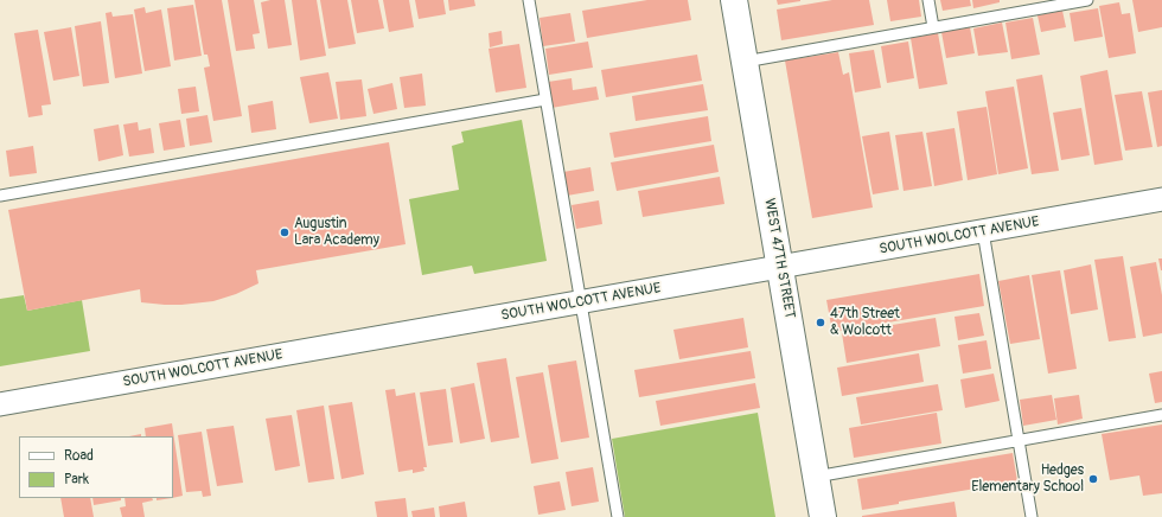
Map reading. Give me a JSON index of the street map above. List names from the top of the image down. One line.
{"streets":{"main road":["WEST 47TH STREET"],"street":["SOUTH WOLCOTT AVENUE"]},"crossings":[["SOUTH WOLCOTT AVENUE","WEST 47TH STREET"]],"places":["Augustin Lara Academy","47th Street & Wolcott","Hedges Elementary School"],"legend":["Road","Park"]}
